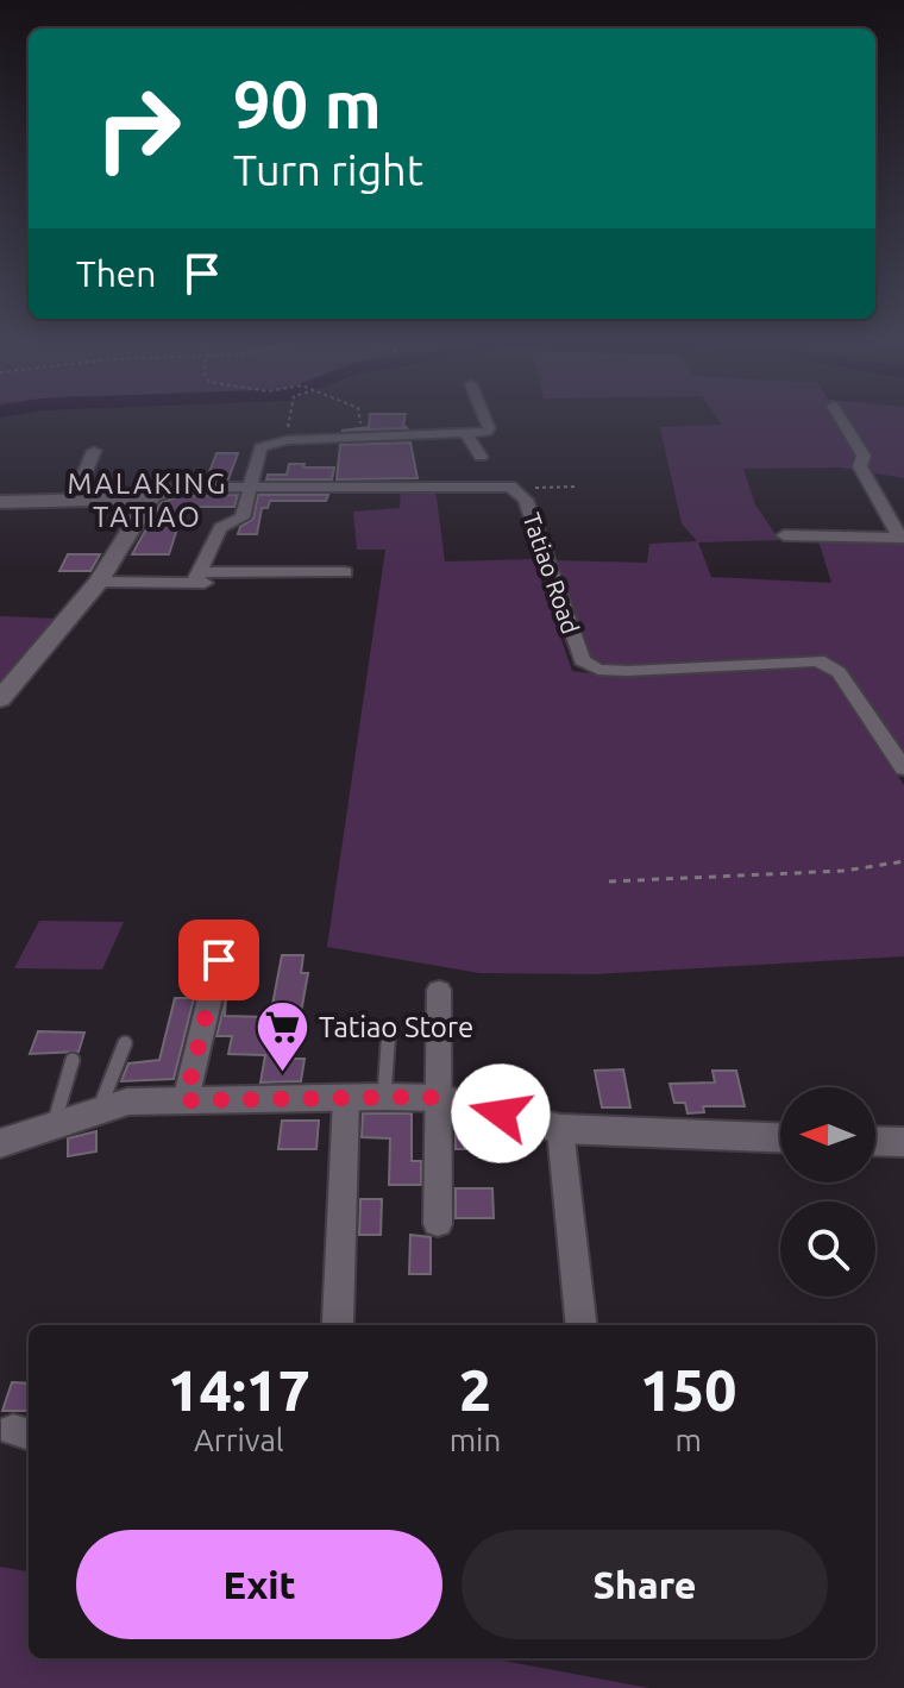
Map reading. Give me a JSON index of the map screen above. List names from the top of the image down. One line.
{"streets":{"street":["Tatiao Road"]},"districts":["MALAKING TATIAO"],"places":{"supermarket":["Tatiao Store"]},"north":"left","page":{"turn":["90 m","Turn right"],"then":"Then","eta":["14:17","Arrival","2","min","150","m"],"buttons":["Exit","Share"]}}
